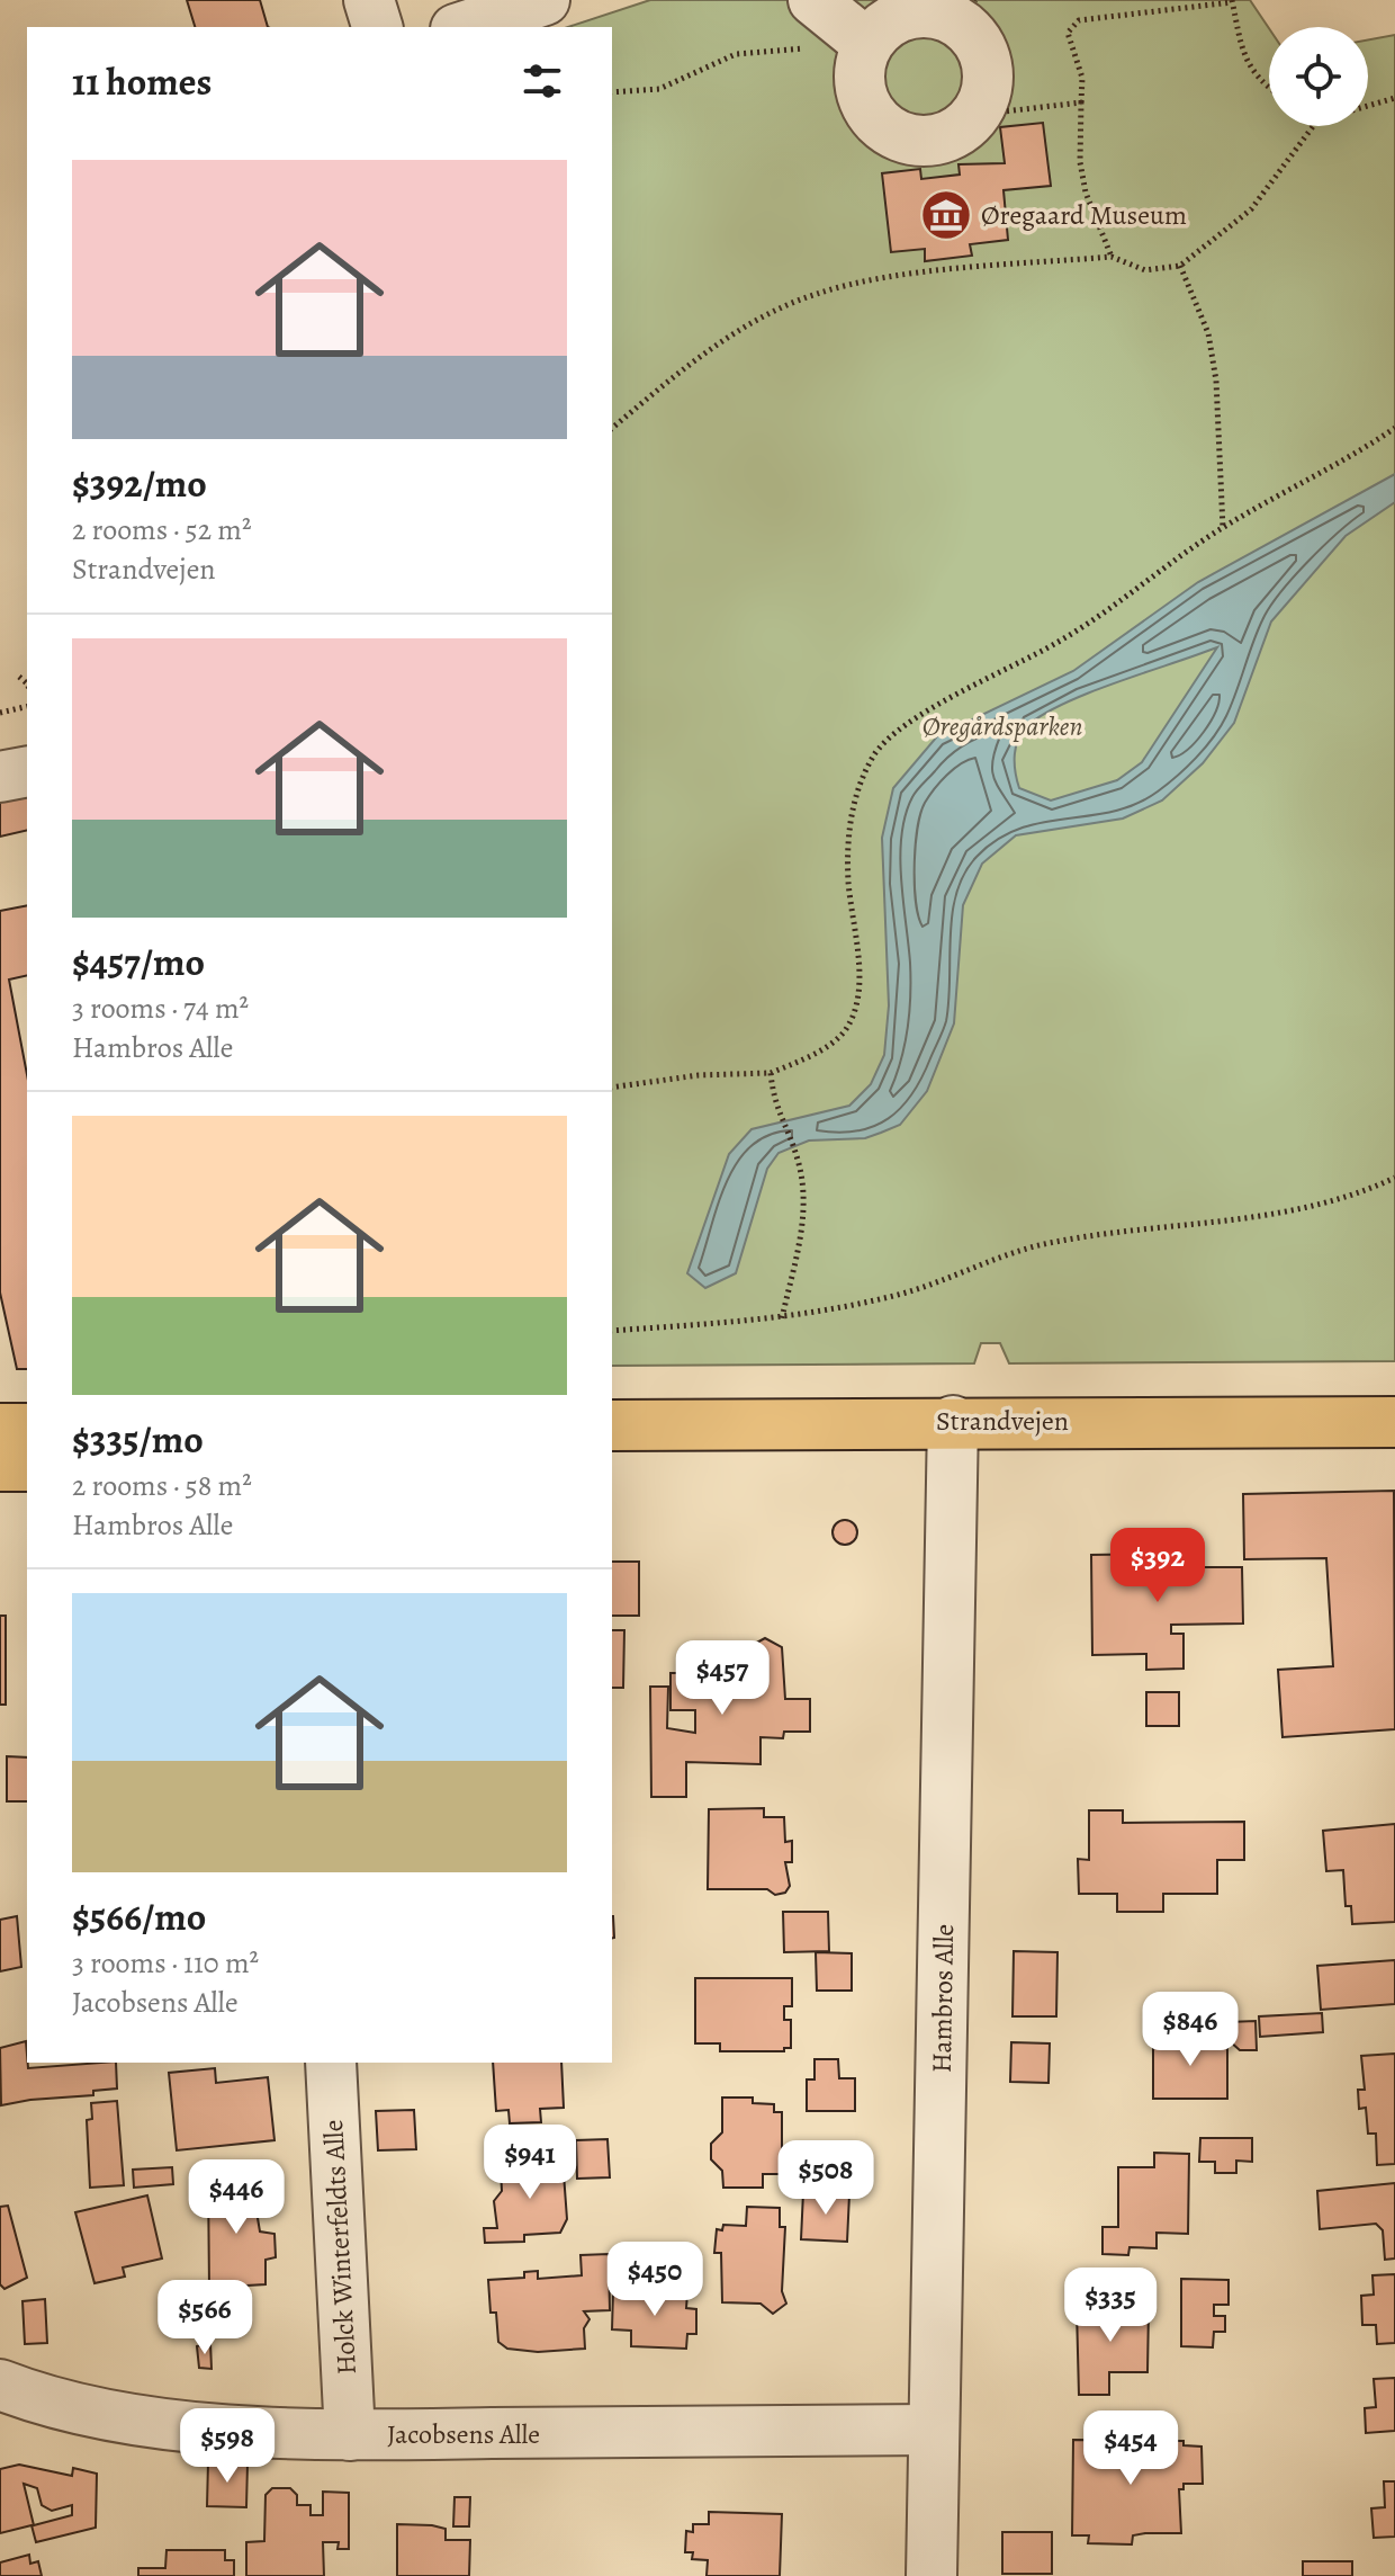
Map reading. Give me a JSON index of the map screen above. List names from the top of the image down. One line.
{"streets":{"main road":["Strandvejen"],"street":["Hambros Alle","Holck Winterfeldts Alle","Jacobsens Alle"]},"crossings":[["Strandvejen","Hambros Alle"],["Hambros Alle","Jacobsens Alle"],["Holck Winterfeldts Alle","Jacobsens Alle"]],"parks":["Øregårdsparken"],"places":{"museum":["Øregaard Museum"]},"page":{"heading":"11 homes","list":[{"name":"$392/mo","note":"2 rooms · 52 m² · Strandvejen"},{"name":"$457/mo","note":"3 rooms · 74 m² · Hambros Alle"},{"name":"$335/mo","note":"2 rooms · 58 m² · Hambros Alle"},{"name":"$566/mo","note":"3 rooms · 110 m² · Jacobsens Alle"}],"price":["$392","$457","$846","$941","$508","$446","$450","$335","$566","$598","$454"]}}
